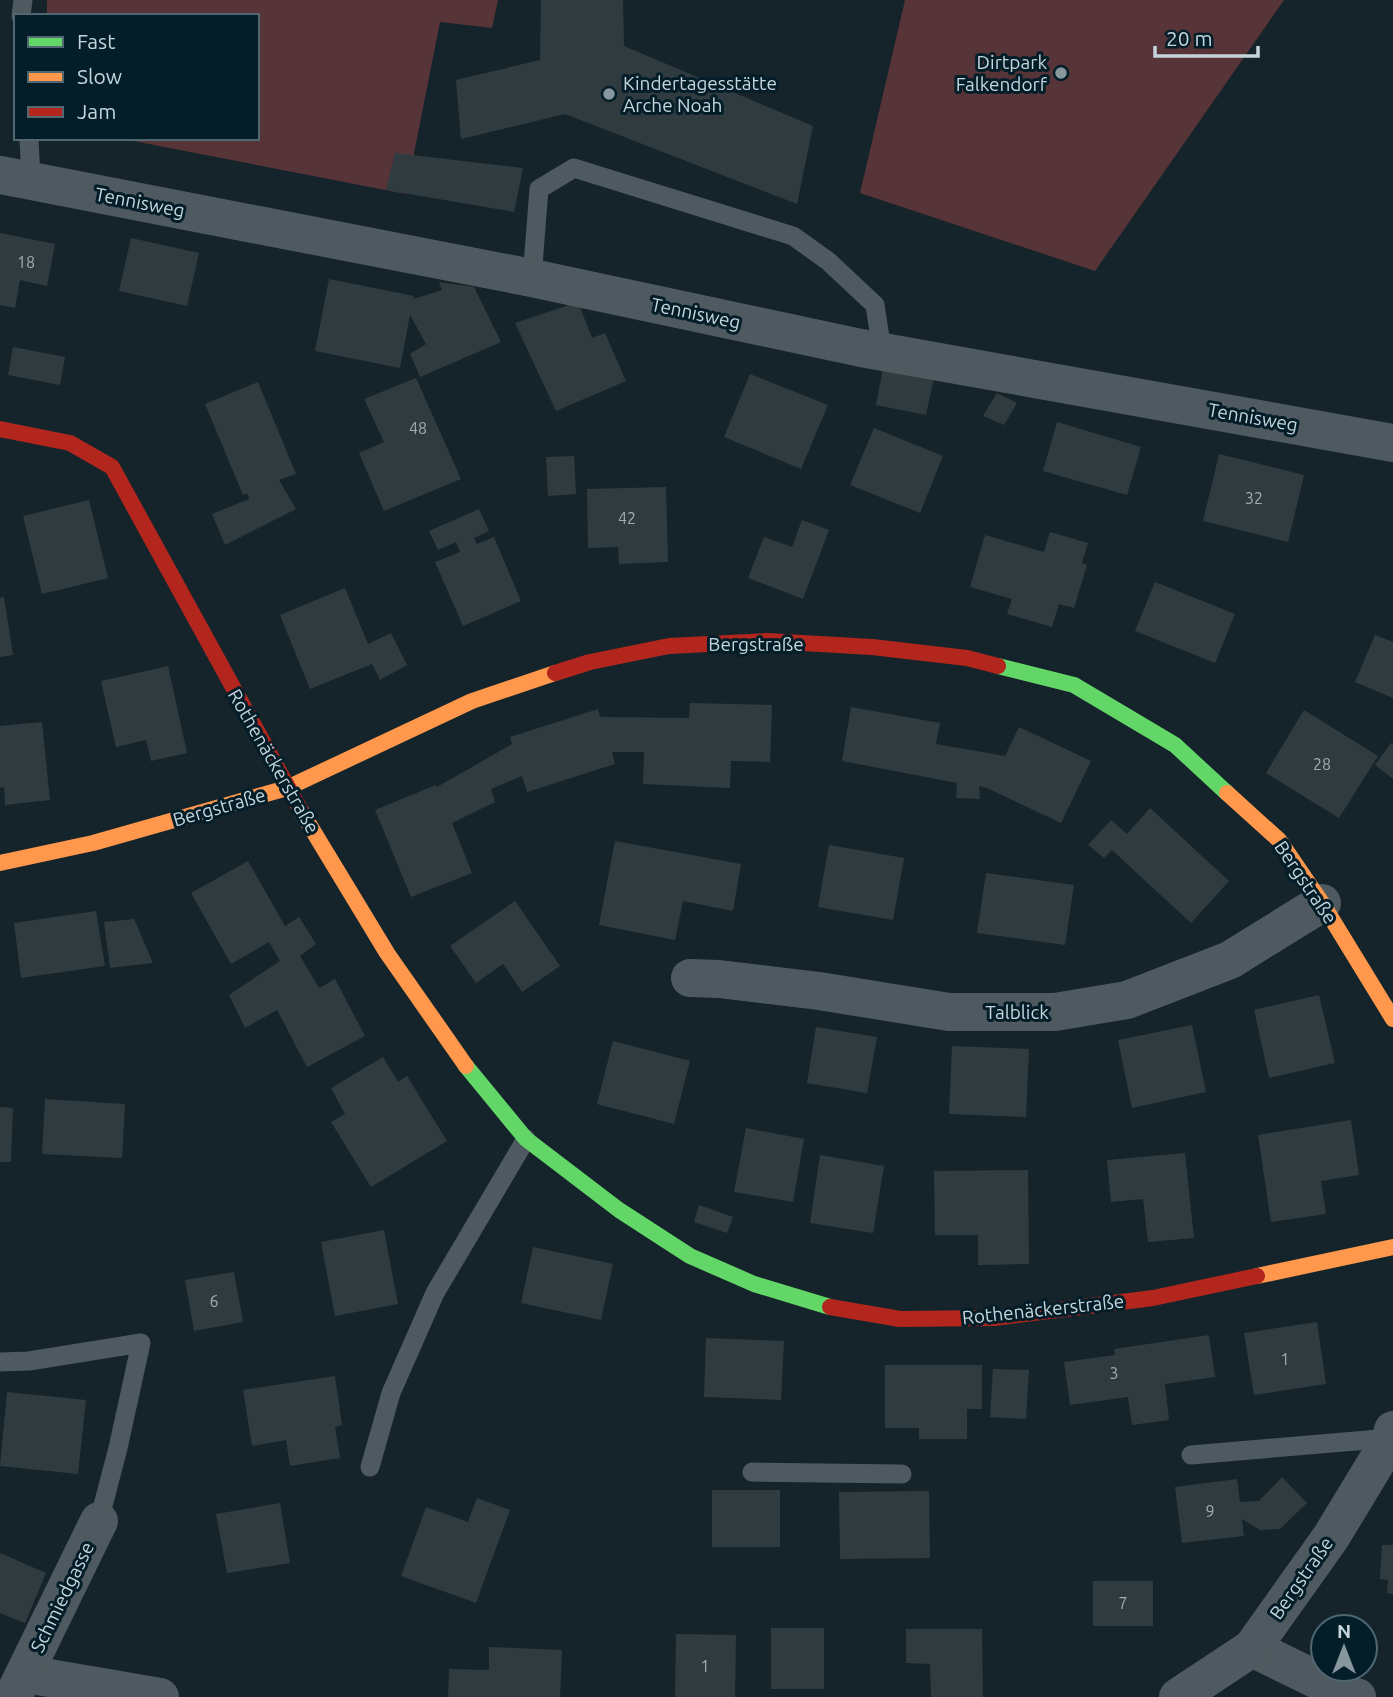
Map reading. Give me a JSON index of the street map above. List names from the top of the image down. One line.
{"streets":{"street":["Tennisweg","Bergstraße","Rothenäckerstraße","Talblick","Schmiedgasse"]},"crossings":[["Bergstraße","Rothenäckerstraße"],["Bergstraße","Talblick"]],"places":["Dirtpark Falkendorf","Kindertagesstätte Arche Noah"],"house_numbers":["18","48","32","42","28","6","1","3","9","7","1"],"legend":["Fast","Slow","Jam"],"scale_bar":"20 m","north":"top"}
